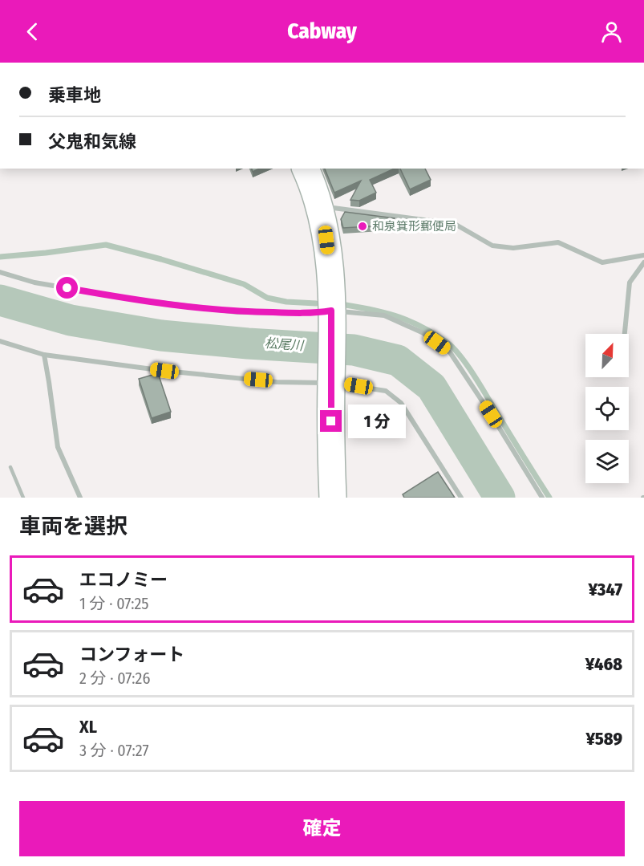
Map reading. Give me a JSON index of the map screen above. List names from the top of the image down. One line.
{"water":["松尾川"],"places":["和泉箕形郵便局"],"north":"top right","page":{"header":"Cabway","banner":["乗車地","父鬼和気線"],"bubble":"1 分","heading":"車両を選択","list":[{"name":"エコノミー","note":"1 分 · 07:25","value":"¥347"},{"name":"コンフォート","note":"2 分 · 07:26","value":"¥468"},{"name":"XL","note":"3 分 · 07:27","value":"¥589"}],"buttons":"確定"}}
